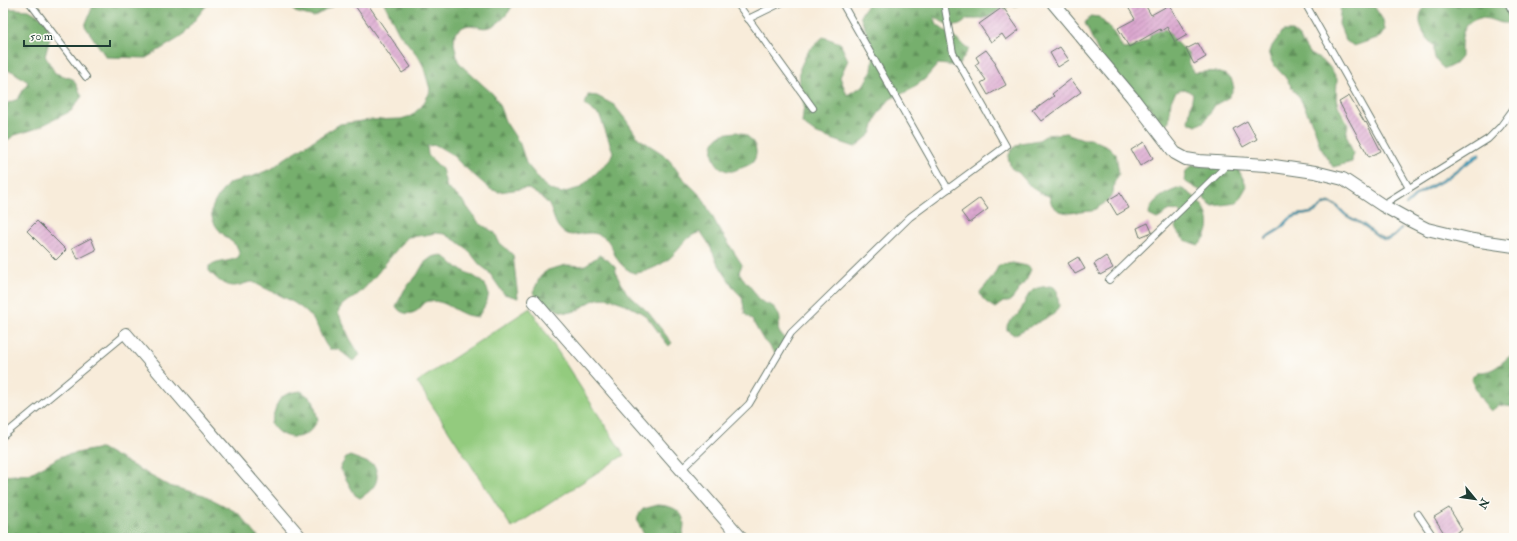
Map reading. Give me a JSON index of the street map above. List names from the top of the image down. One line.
{"scale_bar":"50 m","north":"bottom right"}
